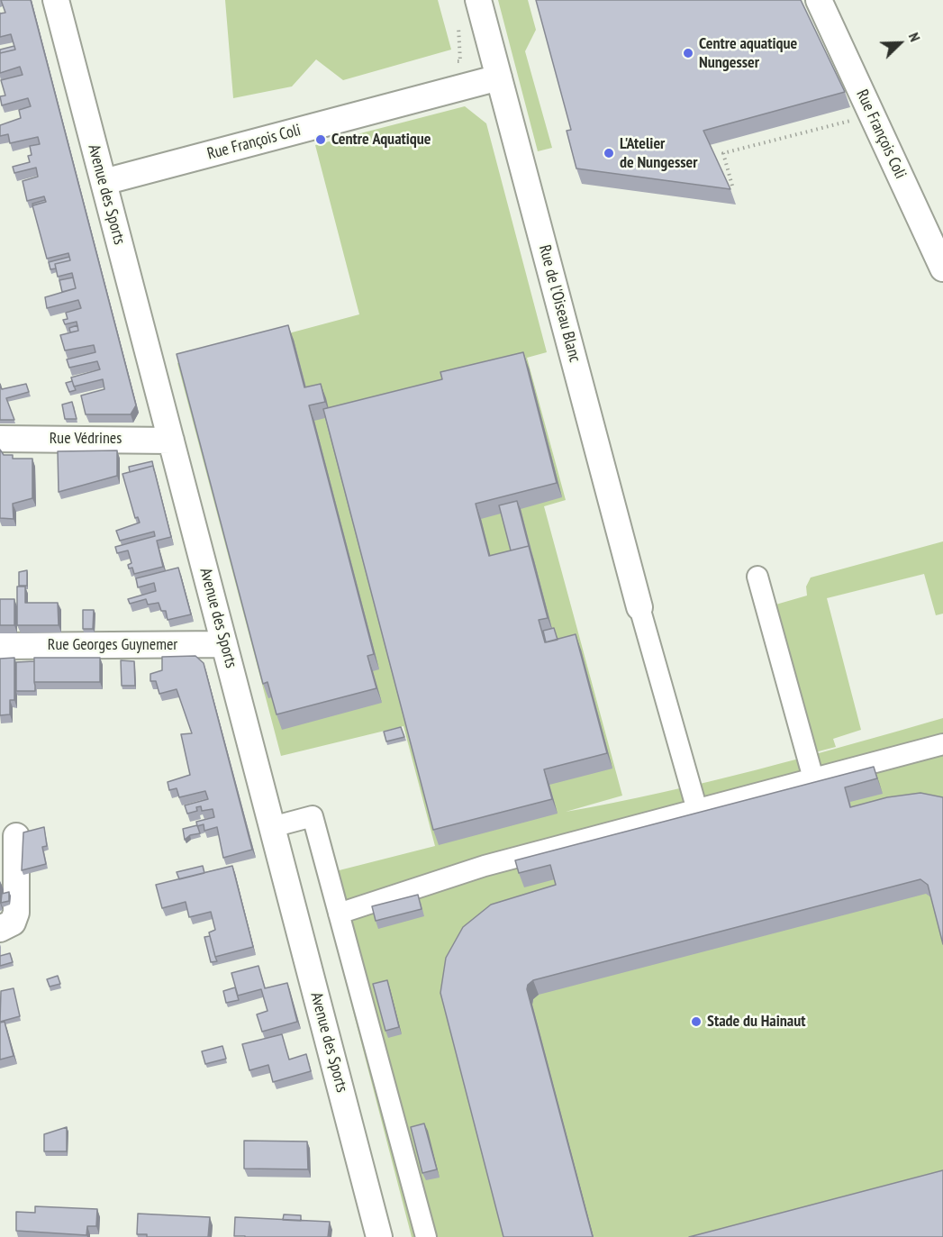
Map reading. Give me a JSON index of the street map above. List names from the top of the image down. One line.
{"streets":{"street":["Rue François Coli","Avenue des Sports","Rue de l'Oiseau Blanc","Rue Védrines","Rue Georges Guynemer"]},"crossings":[["Rue François Coli","Avenue des Sports"],["Rue François Coli","Rue de l'Oiseau Blanc"],["Avenue des Sports","Rue Védrines"],["Avenue des Sports","Rue Georges Guynemer"]],"places":["Centre aquatique Nungesser","Centre Aquatique","L'Atelier de Nungesser","Stade du Hainaut"],"north":"top right"}
